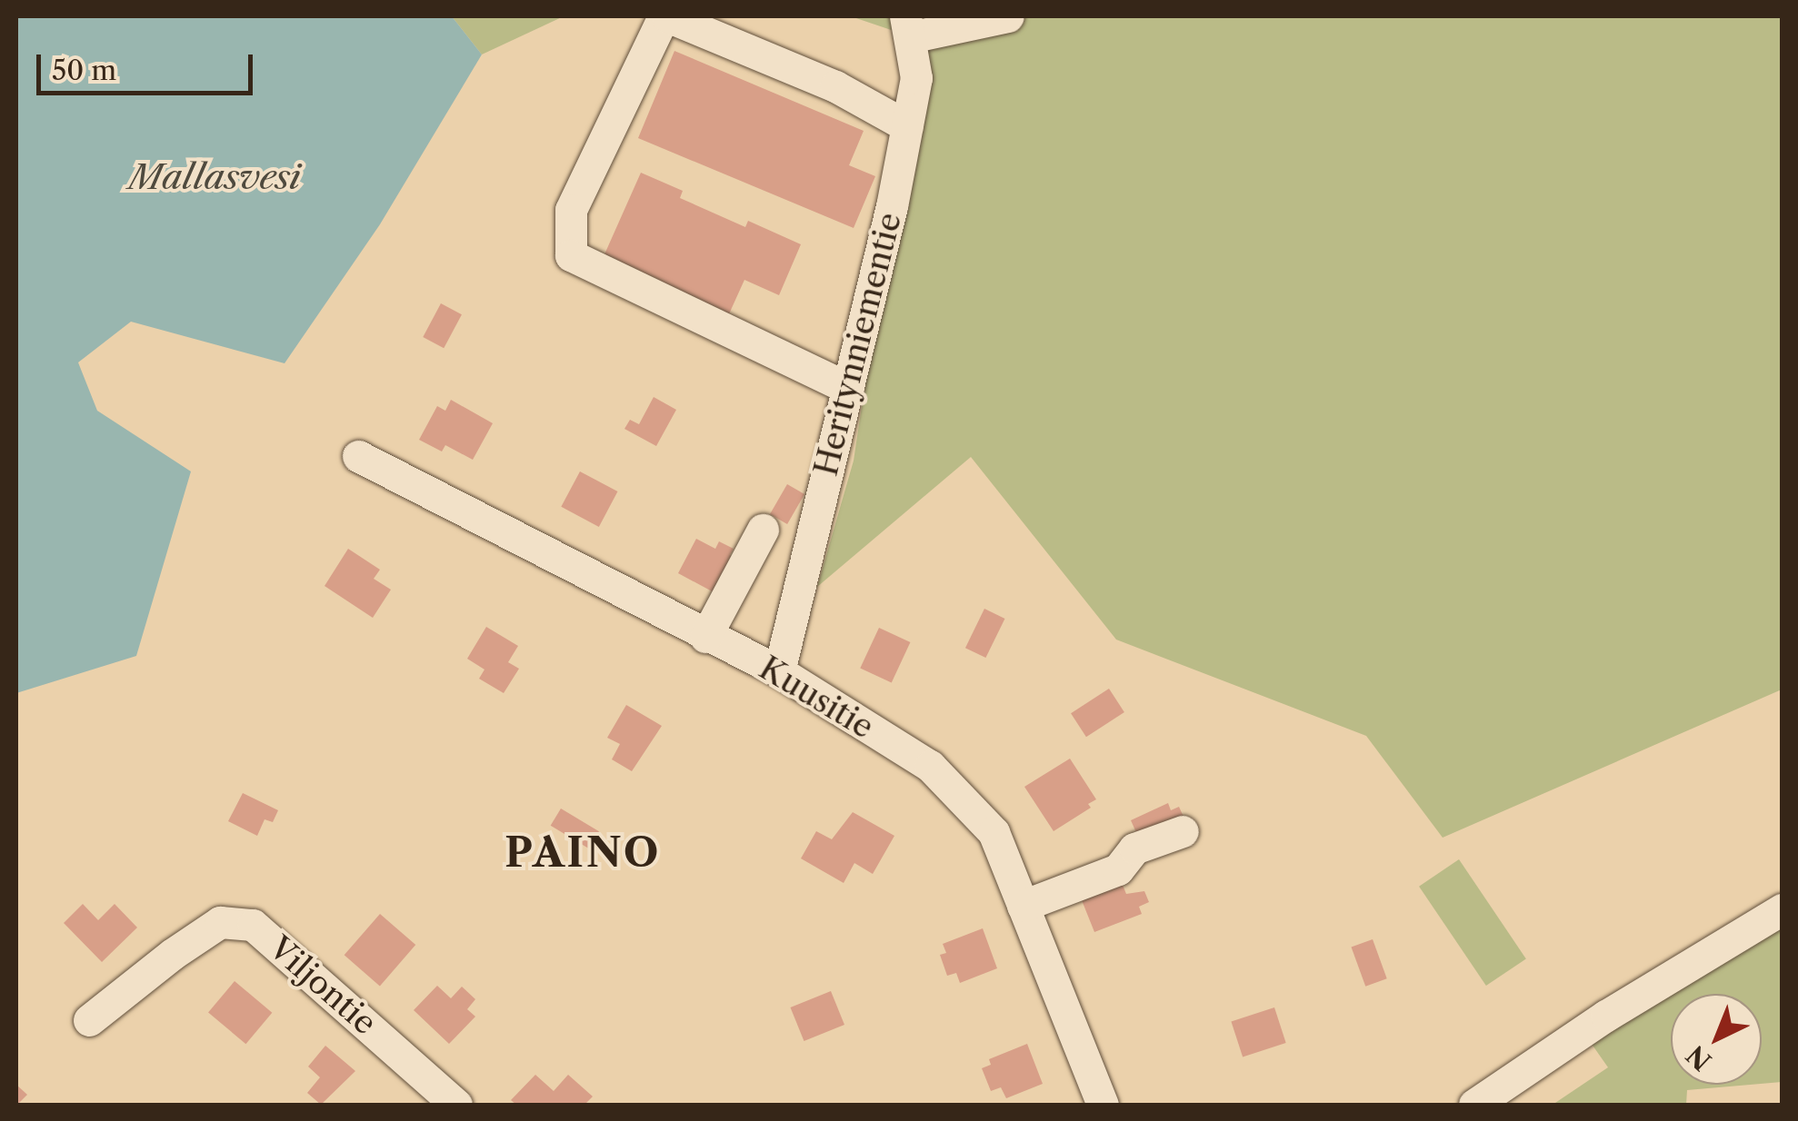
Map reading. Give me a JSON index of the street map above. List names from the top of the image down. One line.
{"streets":{"street":["Heritynniementie","Kuusitie","Viljontie"]},"crossings":[["Heritynniementie","Kuusitie"]],"districts":["PAINO"],"water":["Mallasvesi"],"scale_bar":"50 m","north":"bottom left"}
